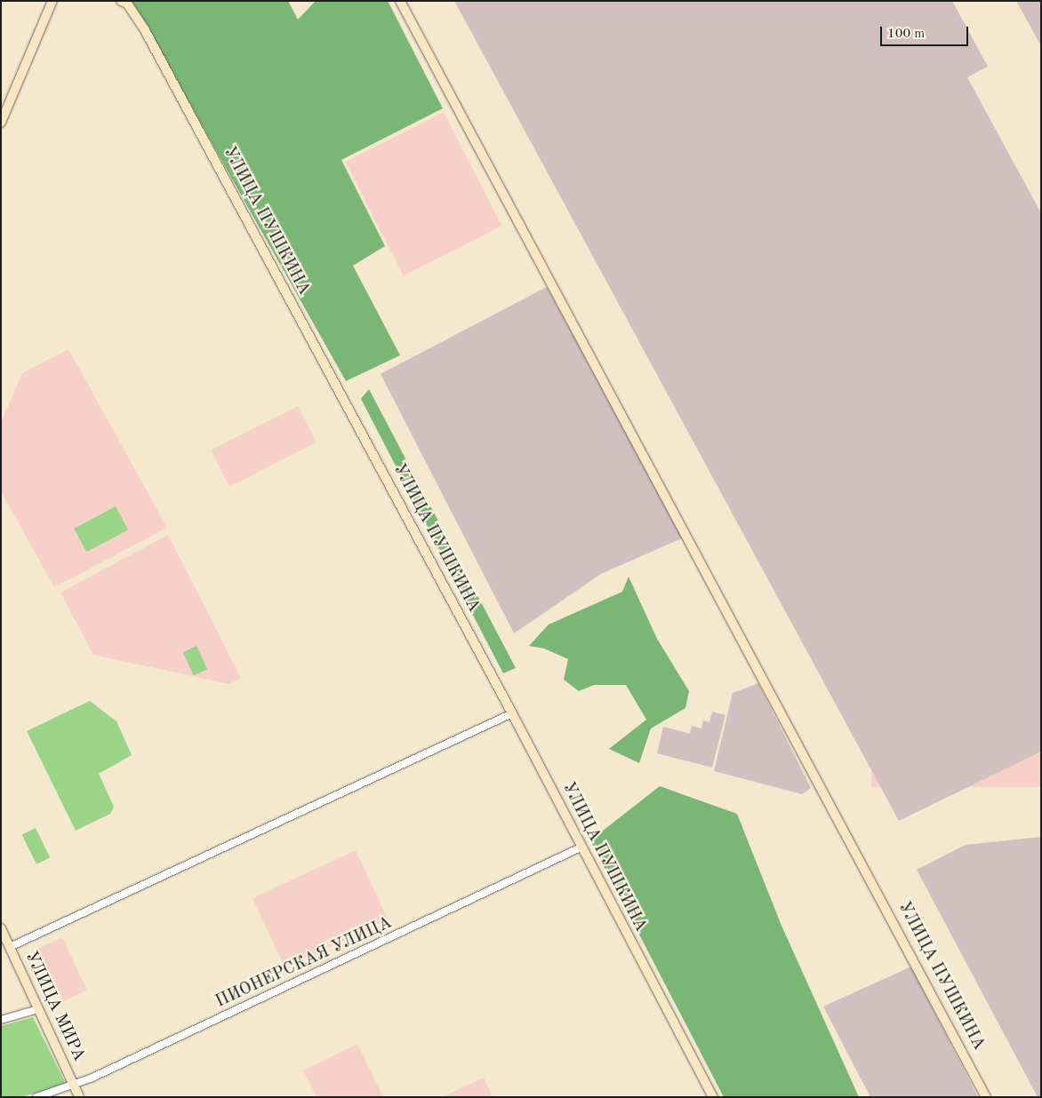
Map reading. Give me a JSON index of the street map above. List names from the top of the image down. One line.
{"streets":{"street":["УЛИЦА ПУШКИНА","ПИОНЕРСКАЯ УЛИЦА","УЛИЦА МИРА"]},"crossings":[["УЛИЦА ПУШКИНА","ПИОНЕРСКАЯ УЛИЦА"],["ПИОНЕРСКАЯ УЛИЦА","УЛИЦА МИРА"]],"scale_bar":"100 m"}
